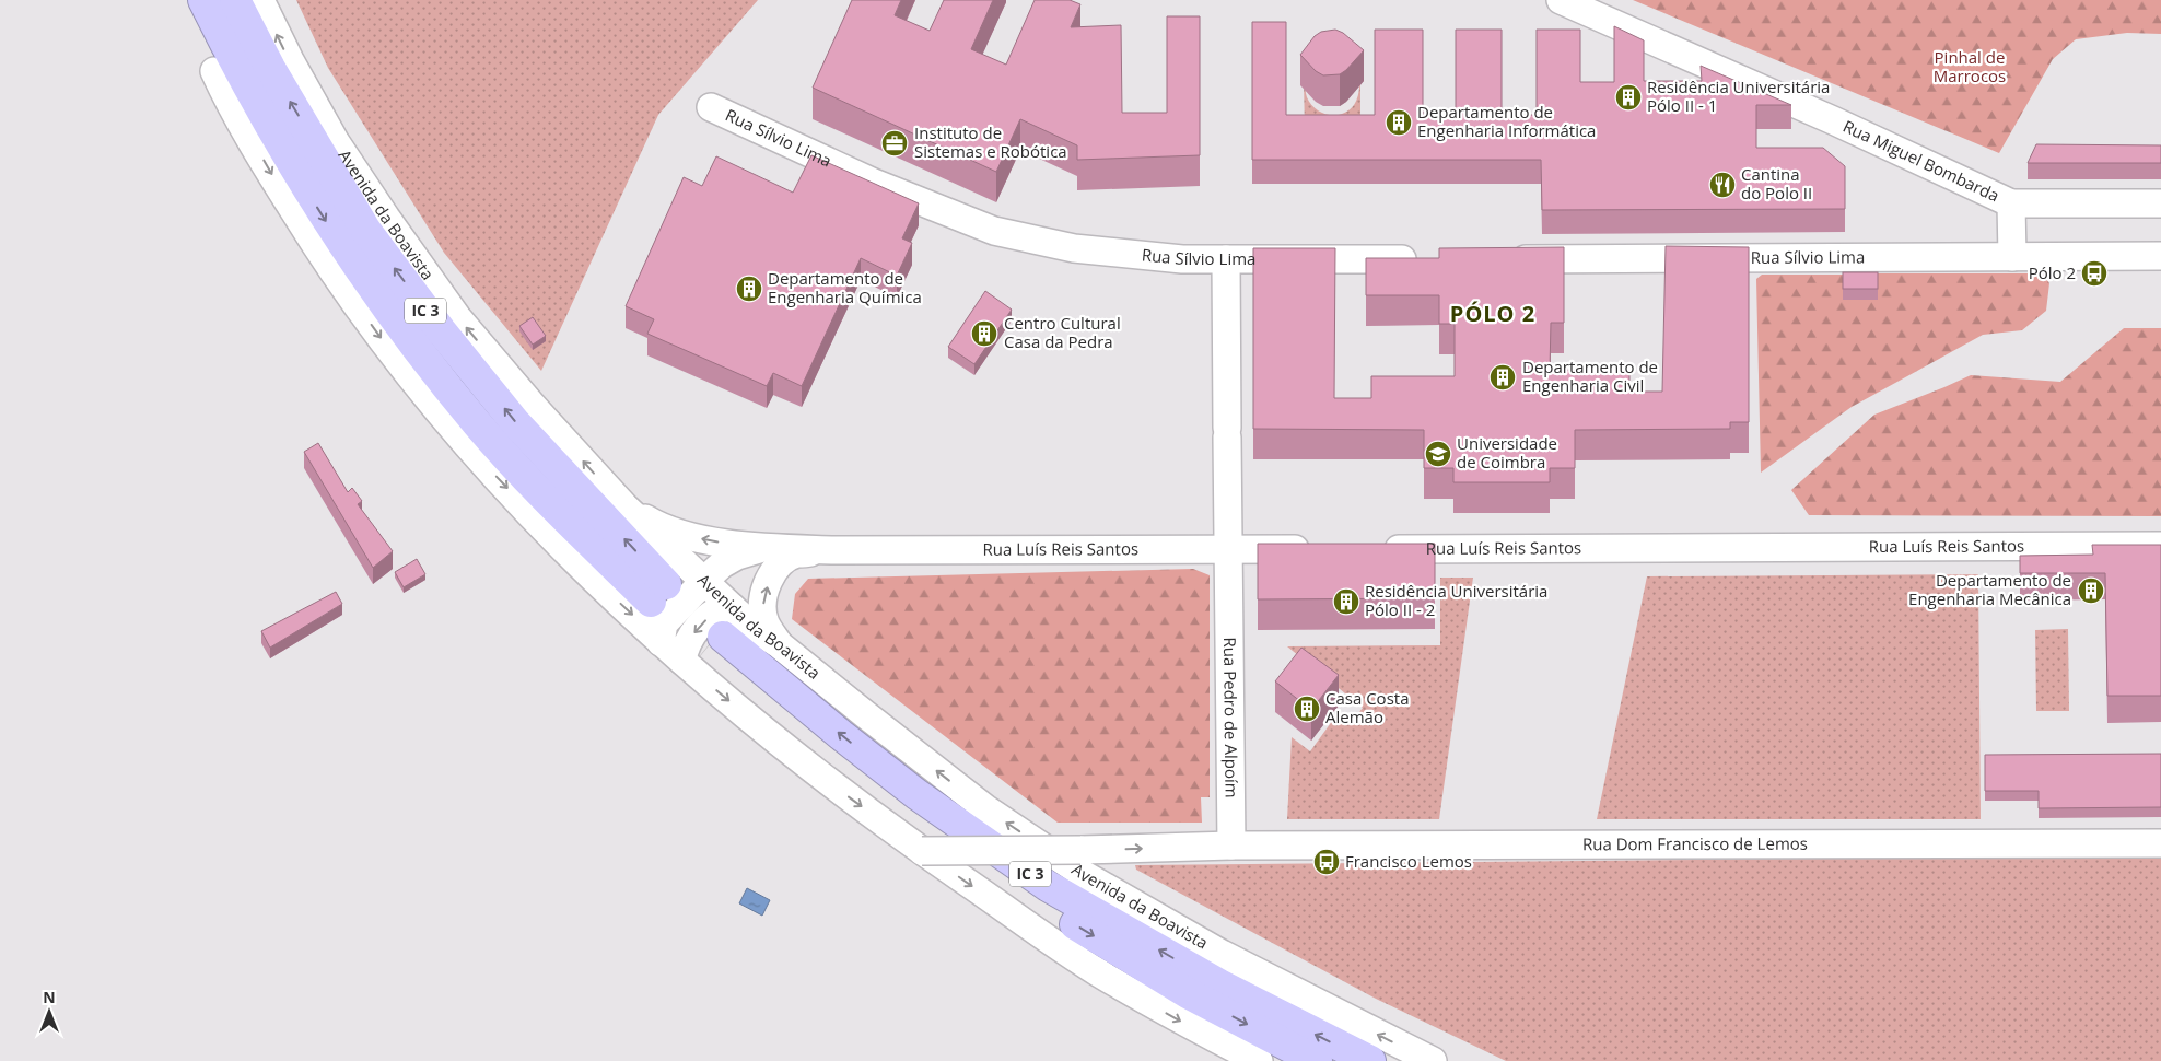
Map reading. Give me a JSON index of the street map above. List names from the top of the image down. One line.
{"streets":{"highway":["Avenida da Boavista","IC 3"],"street":["Rua Sílvio Lima","Rua Miguel Bombarda","Rua Luís Reis Santos","Rua Pedro de Alpoím","Rua Dom Francisco de Lemos"]},"crossings":[["Rua Sílvio Lima","Rua Pedro de Alpoím"],["Avenida da Boavista","Rua Luís Reis Santos"],["Rua Luís Reis Santos","Rua Pedro de Alpoím"],["Rua Pedro de Alpoím","Rua Dom Francisco de Lemos"]],"districts":["PÓLO 2"],"parks":["Pinhal de Marrocos"],"places":{"building":["Residência Universitária Pólo II - 1","Departamento de Engenharia Informática","Departamento de Engenharia Química","Centro Cultural Casa da Pedra","Departamento de Engenharia Civil","Departamento de Engenharia Mecânica","Residência Universitária Pólo II - 2","Casa Costa Alemão"],"office":["Instituto de Sistemas e Robótica"],"restaurant":["Cantina do Polo II"],"bus stop":["Pólo 2","Francisco Lemos"],"school or university":["Universidade de Coimbra"]},"north":"top"}
